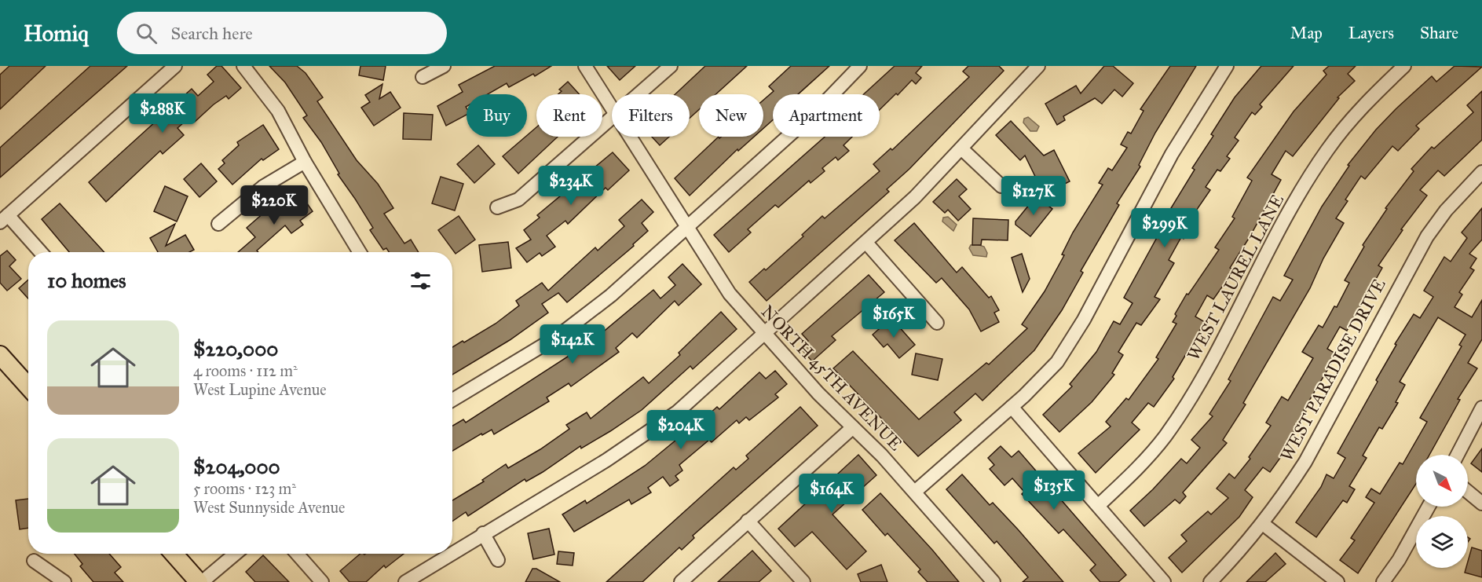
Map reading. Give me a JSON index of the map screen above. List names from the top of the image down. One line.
{"streets":{"street":["WEST LAUREL LANE","WEST PARADISE DRIVE","NORTH 45TH AVENUE"]},"north":"bottom right","page":{"header":"Homiq","search":"Search here","nav":["Map","Layers","Share"],"price":["$288K","$234K","$127K","$220K","$299K","$165K","$142K","$204K","$135K","$164K"],"chip":["Buy","Rent","Filters","New","Apartment"],"heading":"10 homes","list":[{"name":"$220,000","note":"4 rooms · 112 m² · West Lupine Avenue"},{"name":"$204,000","note":"5 rooms · 123 m² · West Sunnyside Avenue"}]}}
